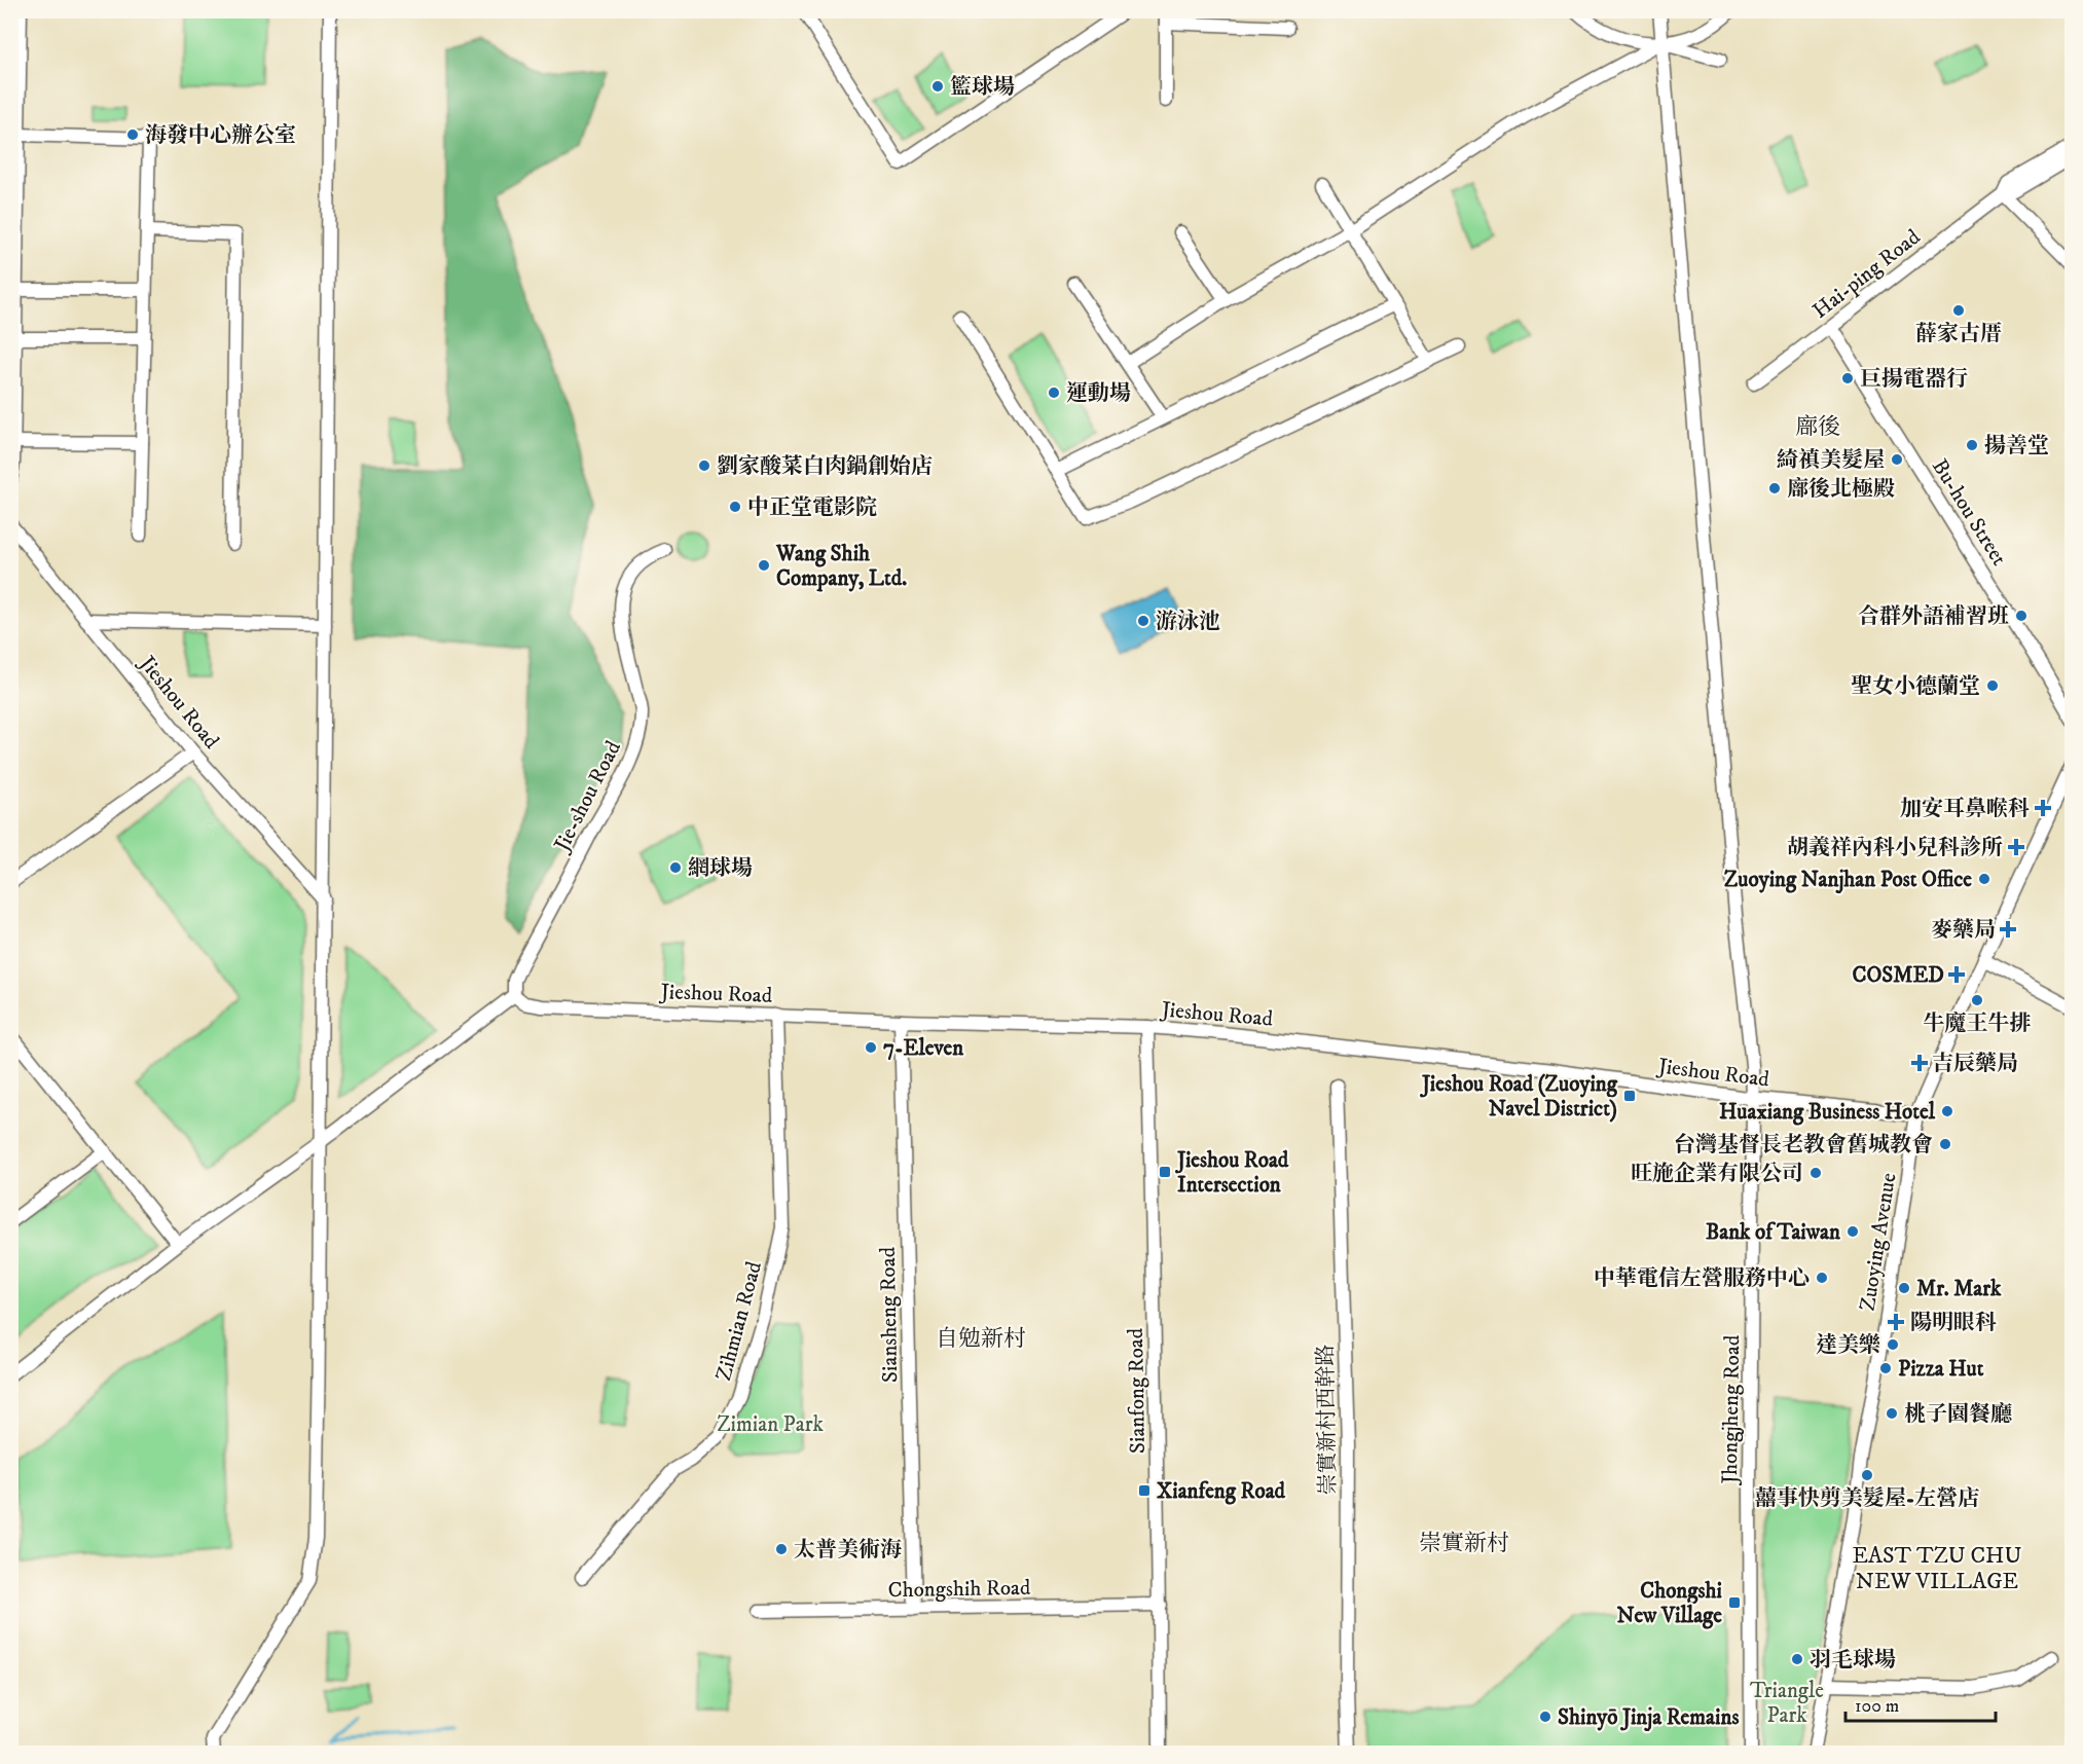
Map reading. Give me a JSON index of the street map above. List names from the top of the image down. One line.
{"streets":{"street":["Hai-ping Road","Bu-hou Street","Jieshou Road","Jie-shou Road","Zuoying Avenue","Siansheng Road","Zihmian Road","Sianfong Road","Jhongjheng Road","崇實新村西幹路","Chongshih Road"]},"crossings":[["Hai-ping Road","Bu-hou Street"],["Jieshou Road","Jie-shou Road"],["Jieshou Road","Zuoying Avenue"],["Jieshou Road","Siansheng Road"],["Jieshou Road","Zihmian Road"],["Jieshou Road","Sianfong Road"],["Jieshou Road","Jhongjheng Road"],["Siansheng Road","Chongshih Road"],["Sianfong Road","Chongshih Road"]],"districts":["廍後","自勉新村","崇實新村","EAST TZU CHU NEW VILLAGE"],"parks":["Zimian Park","Triangle Park"],"places":{"other":["籃球場","海發中心辦公室","薛家古厝","巨揚電器行","運動場","揚善堂","綺禛美髮屋","劉家酸菜白肉鍋創始店","廍後北極殿","中正堂電影院","Wang Shih Company, Ltd.","合群外語補習班","游泳池","聖女小德蘭堂","網球場","Zuoying Nanjhan Post Office","牛魔王牛排","7-Eleven","Huaxiang Business Hotel","台灣基督長老教會舊城教會","旺施企業有限公司","Bank of Taiwan","中華電信左營服務中心","Mr. Mark","達美樂","Pizza Hut","桃子園餐廳","囍事快剪美髮屋-左營店","太普美術海","羽毛球場","Shinyō Jinja Remains"],"health":["加安耳鼻喉科","胡義祥內科小兒科診所","麥藥局","COSMED","吉辰藥局","陽明眼科"],"transit":["Jieshou Road (Zuoying Navel District)","Jieshou Road Intersection","Xianfeng Road","Chongshi New Village"]},"scale_bar":"100 m"}
